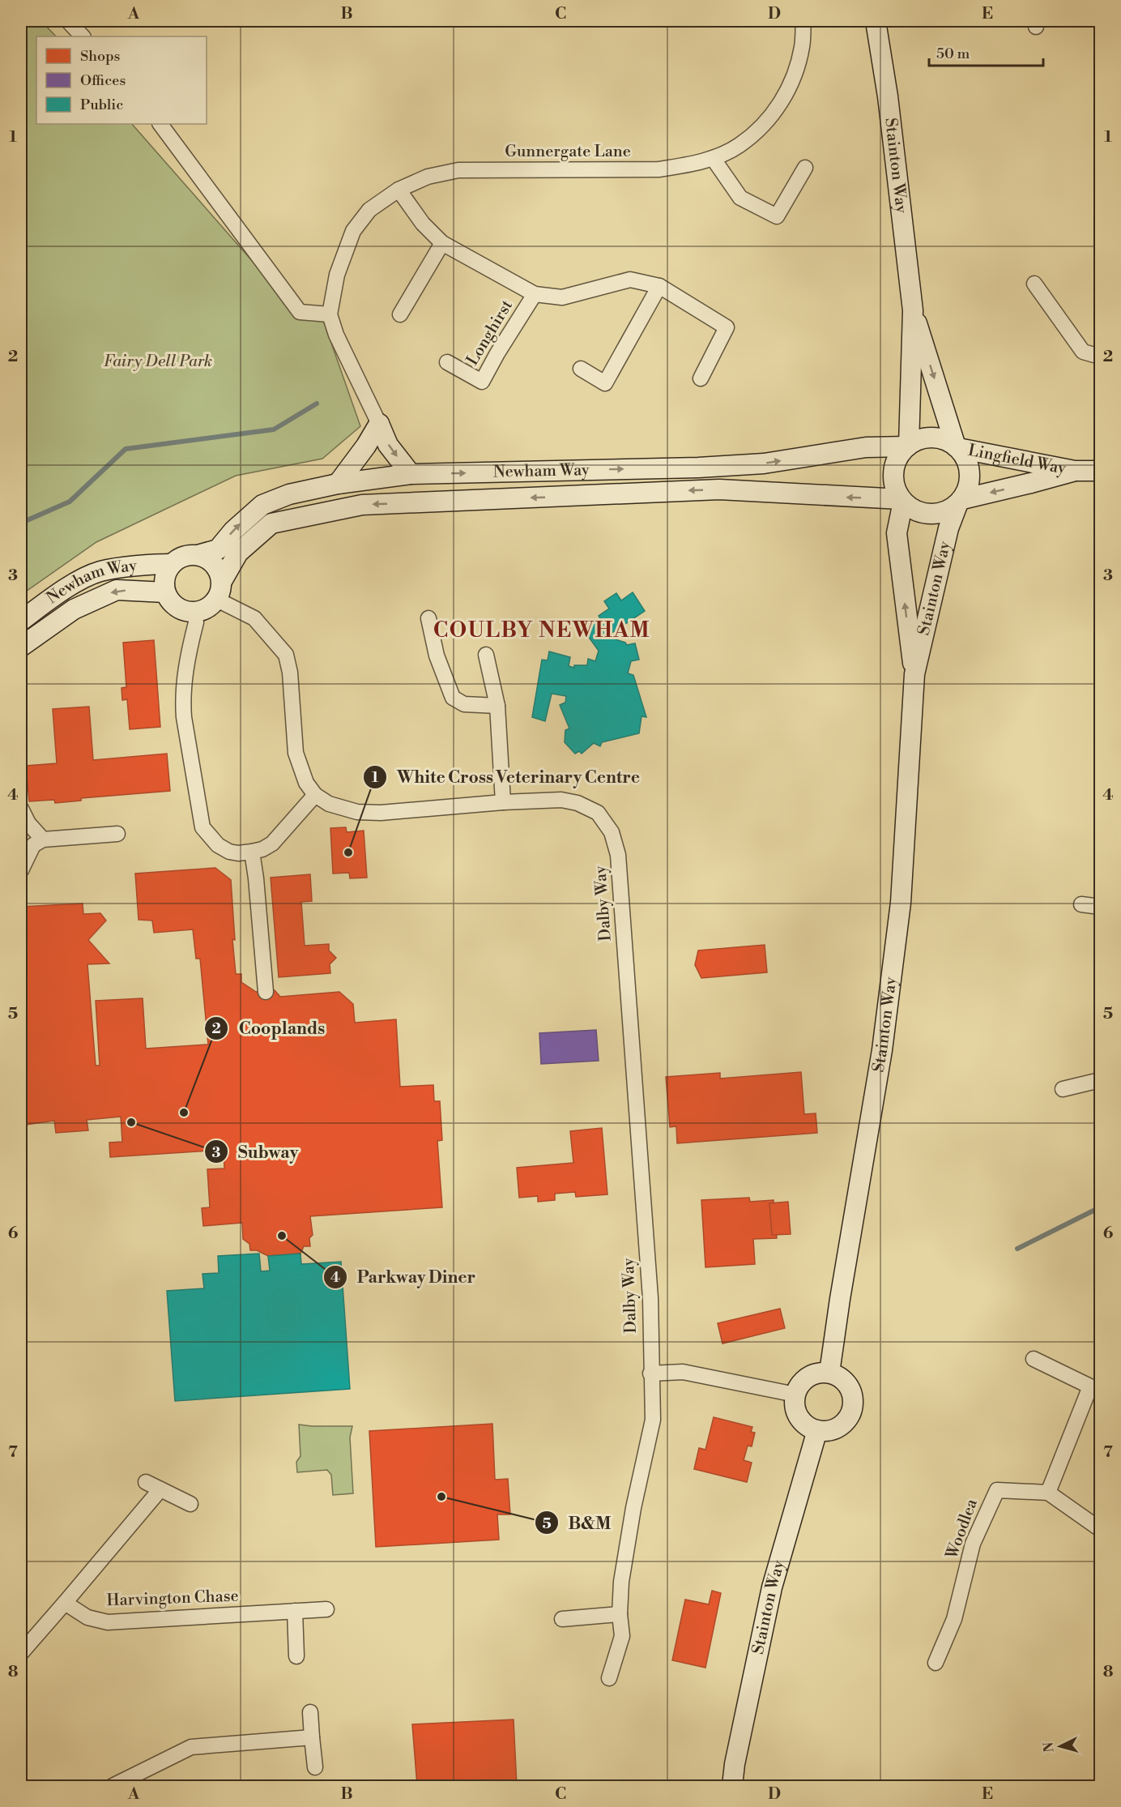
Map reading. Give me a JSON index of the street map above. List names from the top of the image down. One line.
{"streets":{"street":["Gunnergate Lane","Stainton Way","Longhirst","Lingfield Way","Newham Way","Dalby Way","Woodlea","Harvington Chase"]},"crossings":[["Gunnergate Lane","Longhirst"],["Stainton Way","Lingfield Way"],["Stainton Way","Newham Way"],["Lingfield Way","Newham Way"]],"one_way":["Lingfield Way"],"districts":["COULBY NEWHAM"],"parks":["Fairy Dell Park"],"places":["White Cross Veterinary Centre","Cooplands","Subway","Parkway Diner","B&M"],"legend":["Shops","Offices","Public"],"scale_bar":"50 m","north":"left","grid":{"columns":["A","B","C","D","E"],"rows":["1","2","3","4","5","6","7","8"]}}
